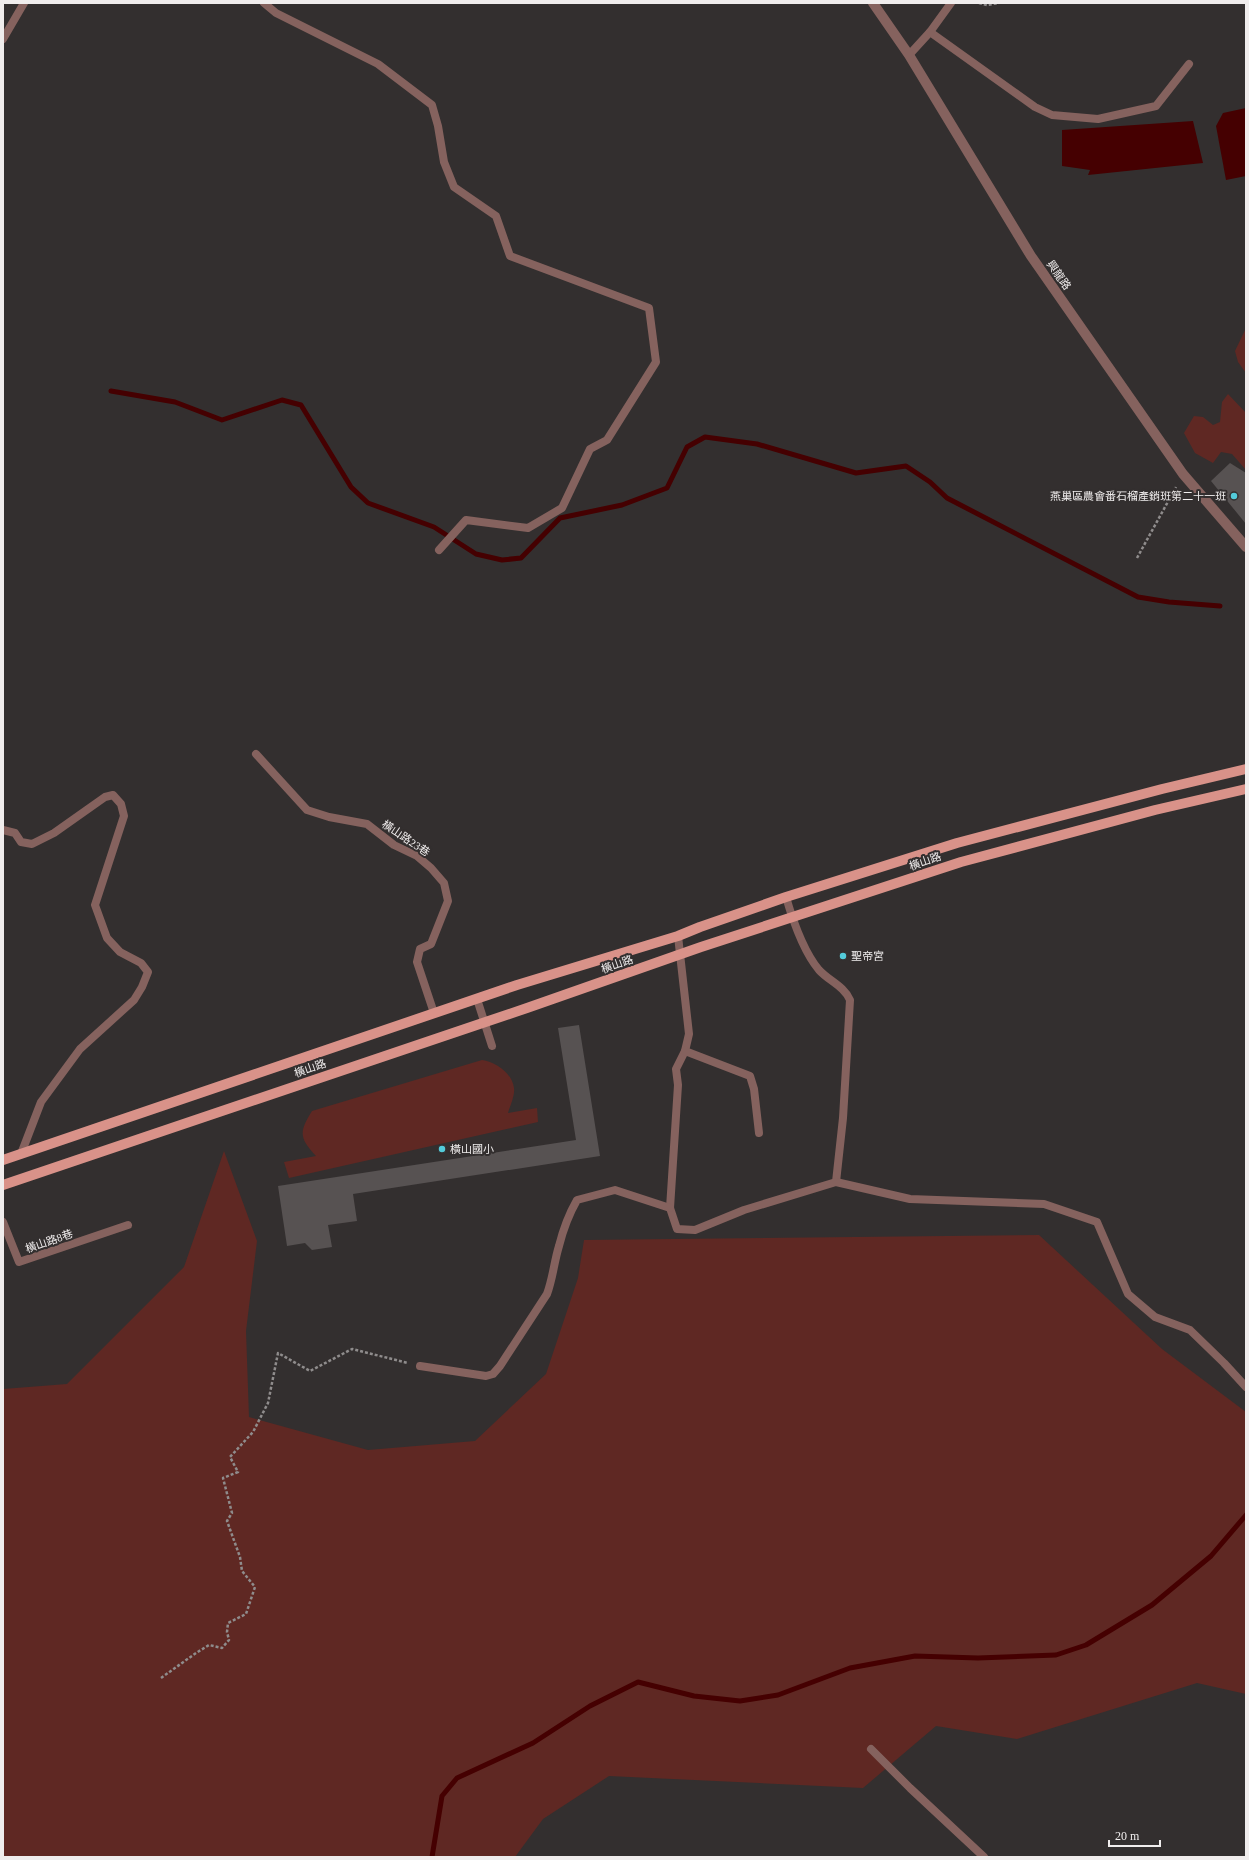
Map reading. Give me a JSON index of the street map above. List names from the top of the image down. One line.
{"streets":{"main road":["橫山路"],"street":["興龍路"],"lane":["橫山路23巷","橫山路8巷"]},"crossings":[["橫山路23巷","橫山路"]],"places":["燕巢區農會番石榴產銷班第二十一班","聖帝宮","橫山國小"],"scale_bar":"20 m"}
